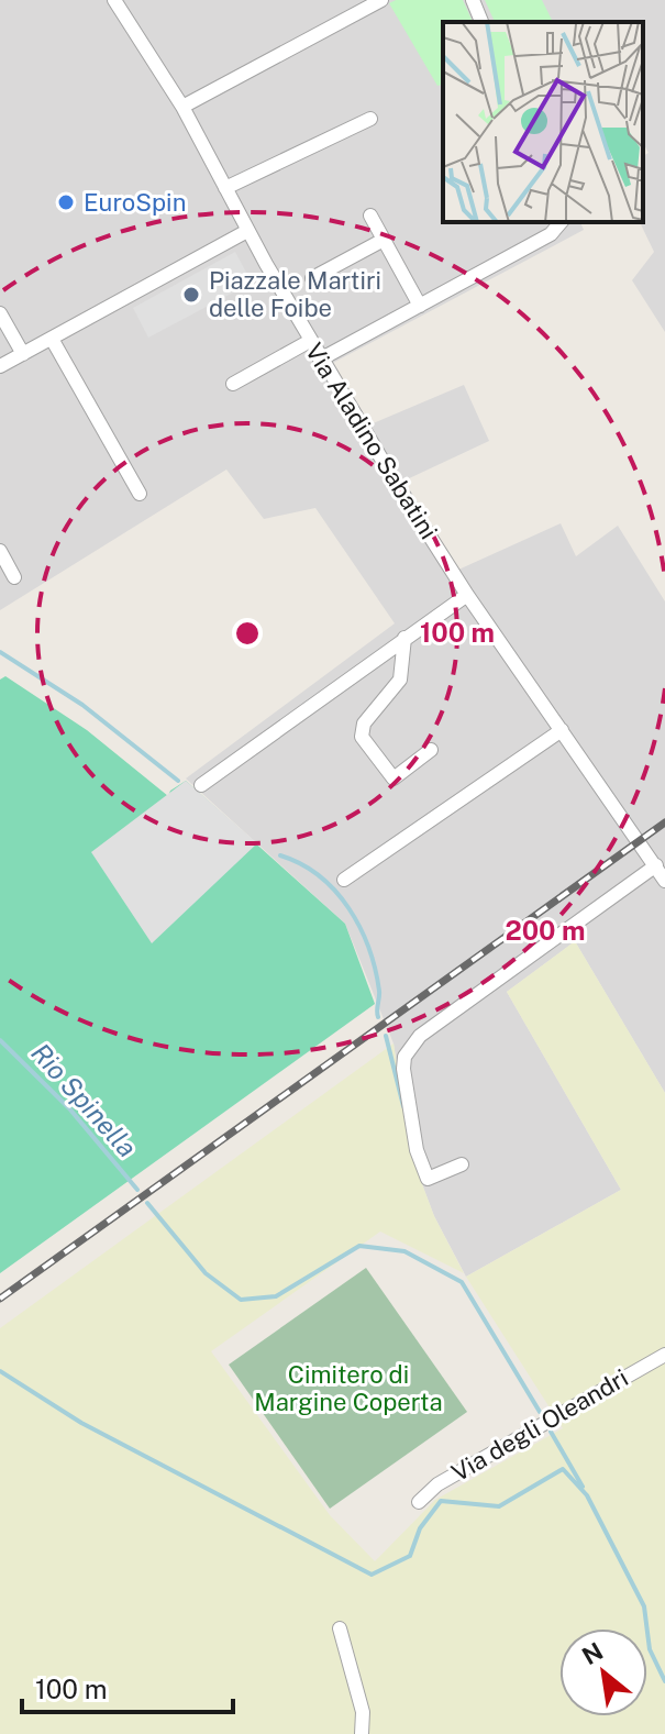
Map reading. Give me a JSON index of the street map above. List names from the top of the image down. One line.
{"streets":{"street":["Via Aladino Sabatini","Via degli Oleandri"]},"water":["Rio Spinella"],"parks":["Cimitero di Margine Coperta"],"places":["EuroSpin","Piazzale Martiri delle Foibe"],"scale_bar":"100 m","north":"top left","rings":["100 m","200 m"]}
